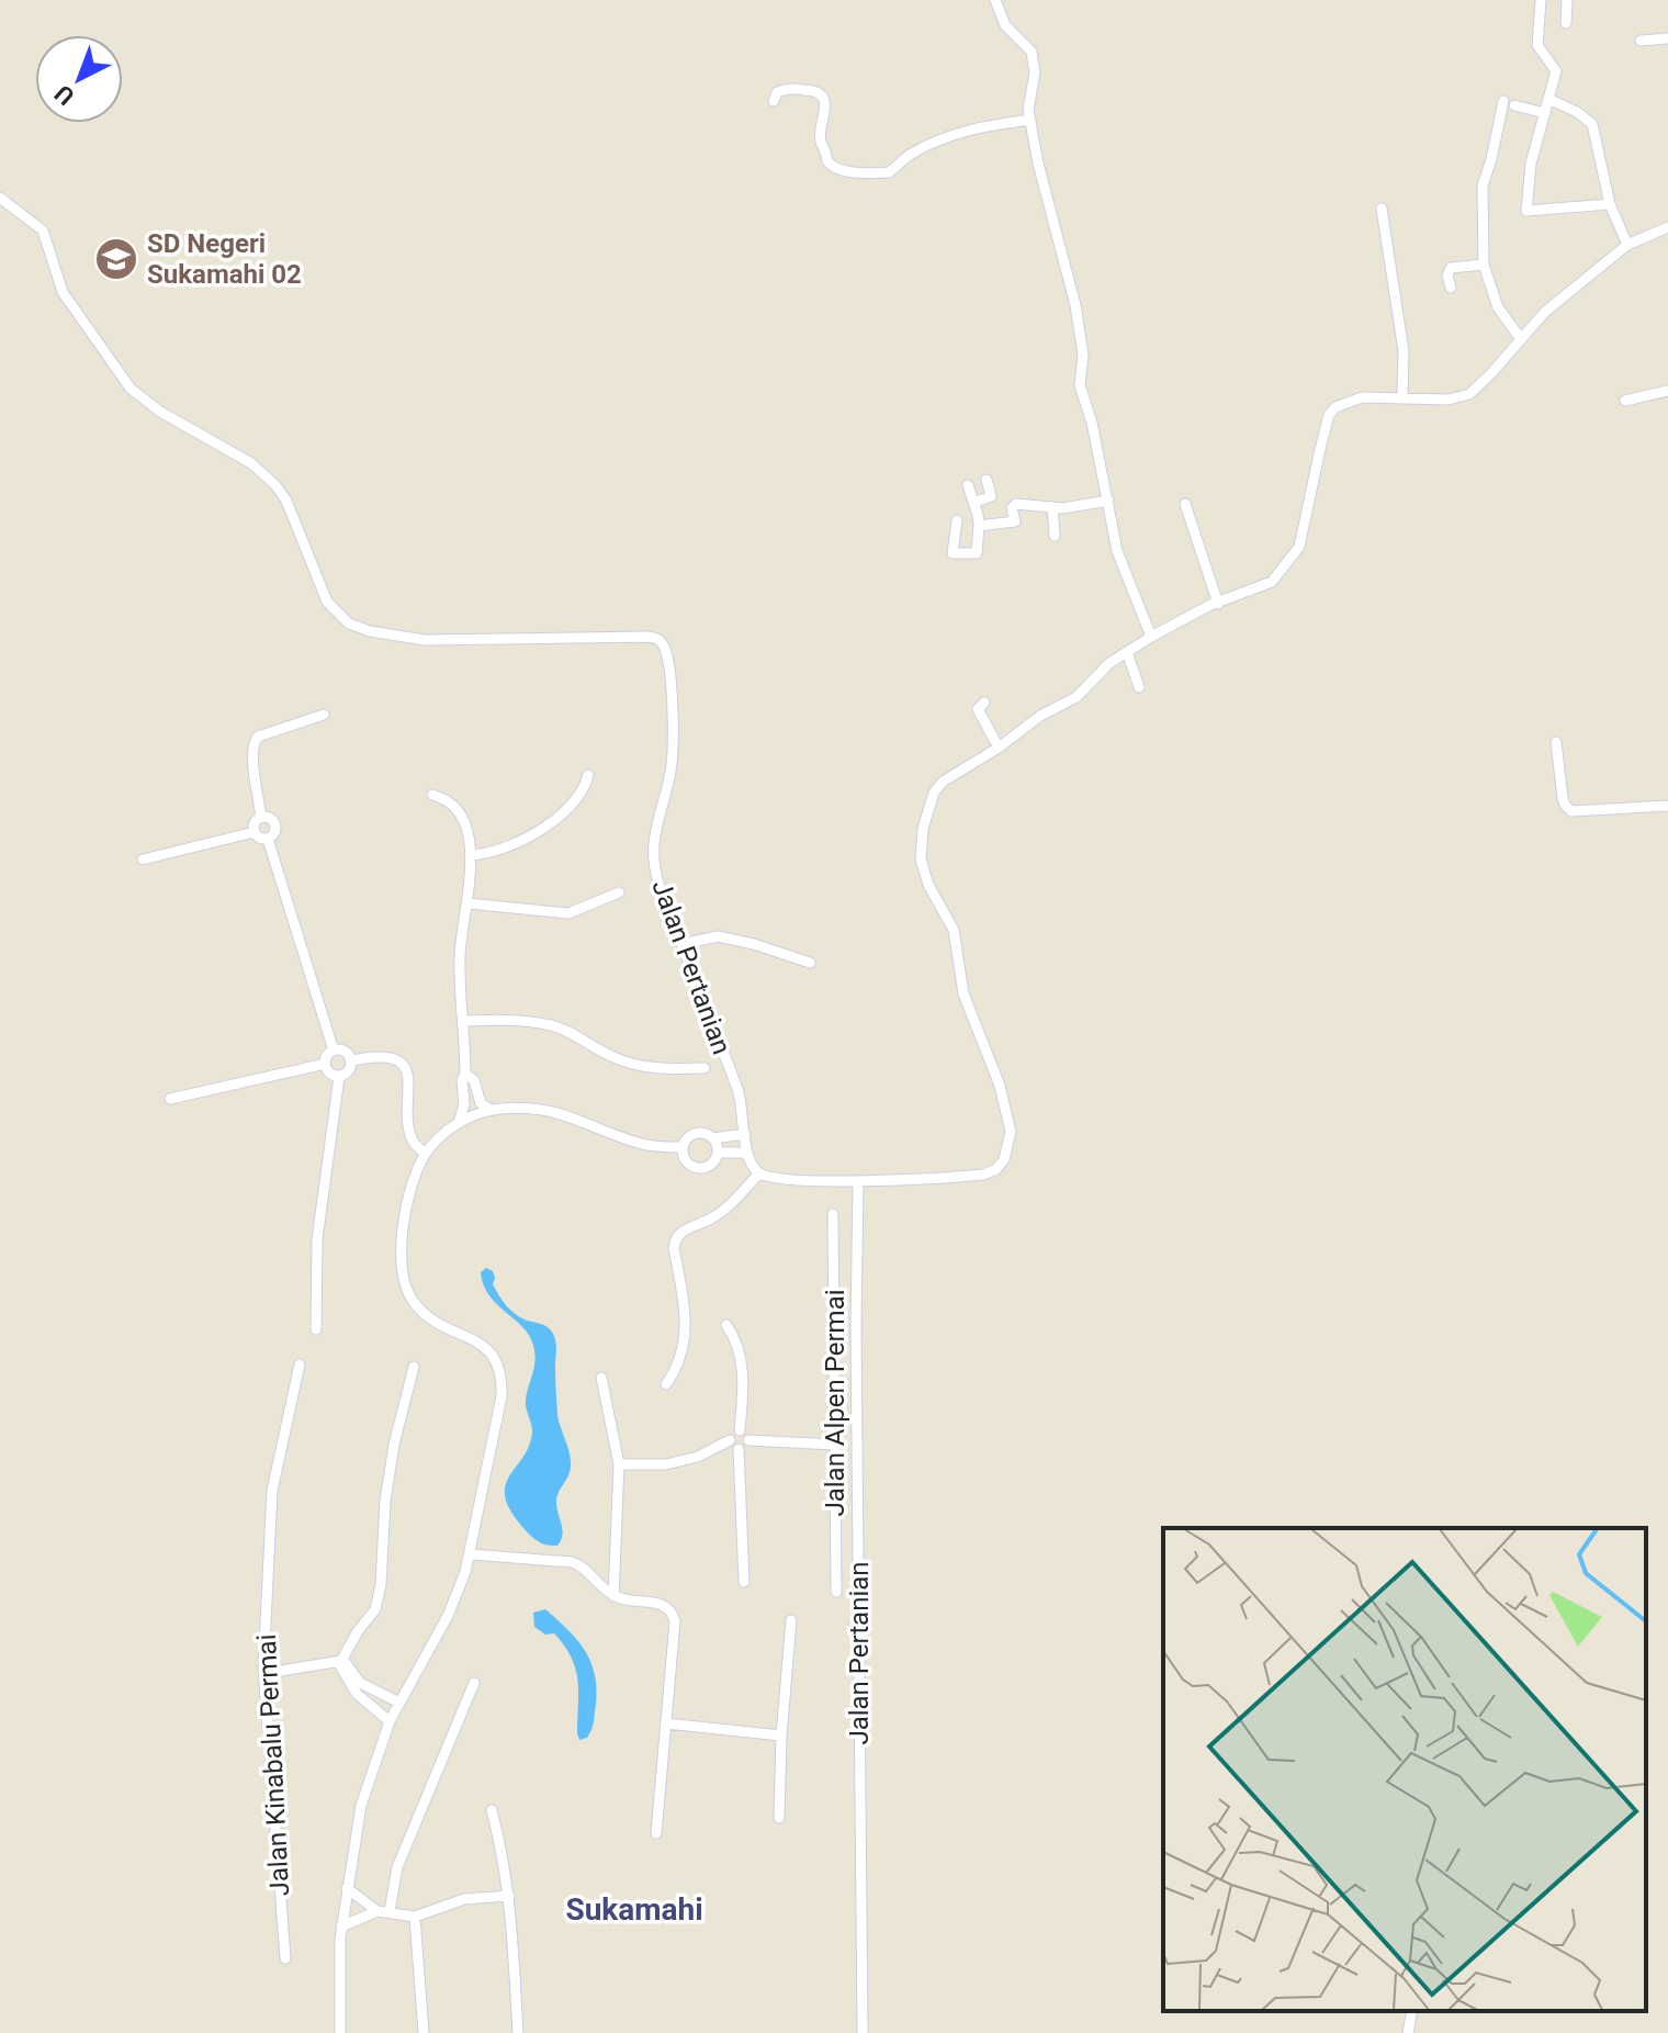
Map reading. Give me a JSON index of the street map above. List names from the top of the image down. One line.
{"streets":{"street":["Jalan Pertanian","Jalan Alpen Permai","Jalan Kinabalu Permai"]},"districts":["Sukamahi"],"places":{"school or university":["SD Negeri Sukamahi 02"]},"north":"bottom left"}
